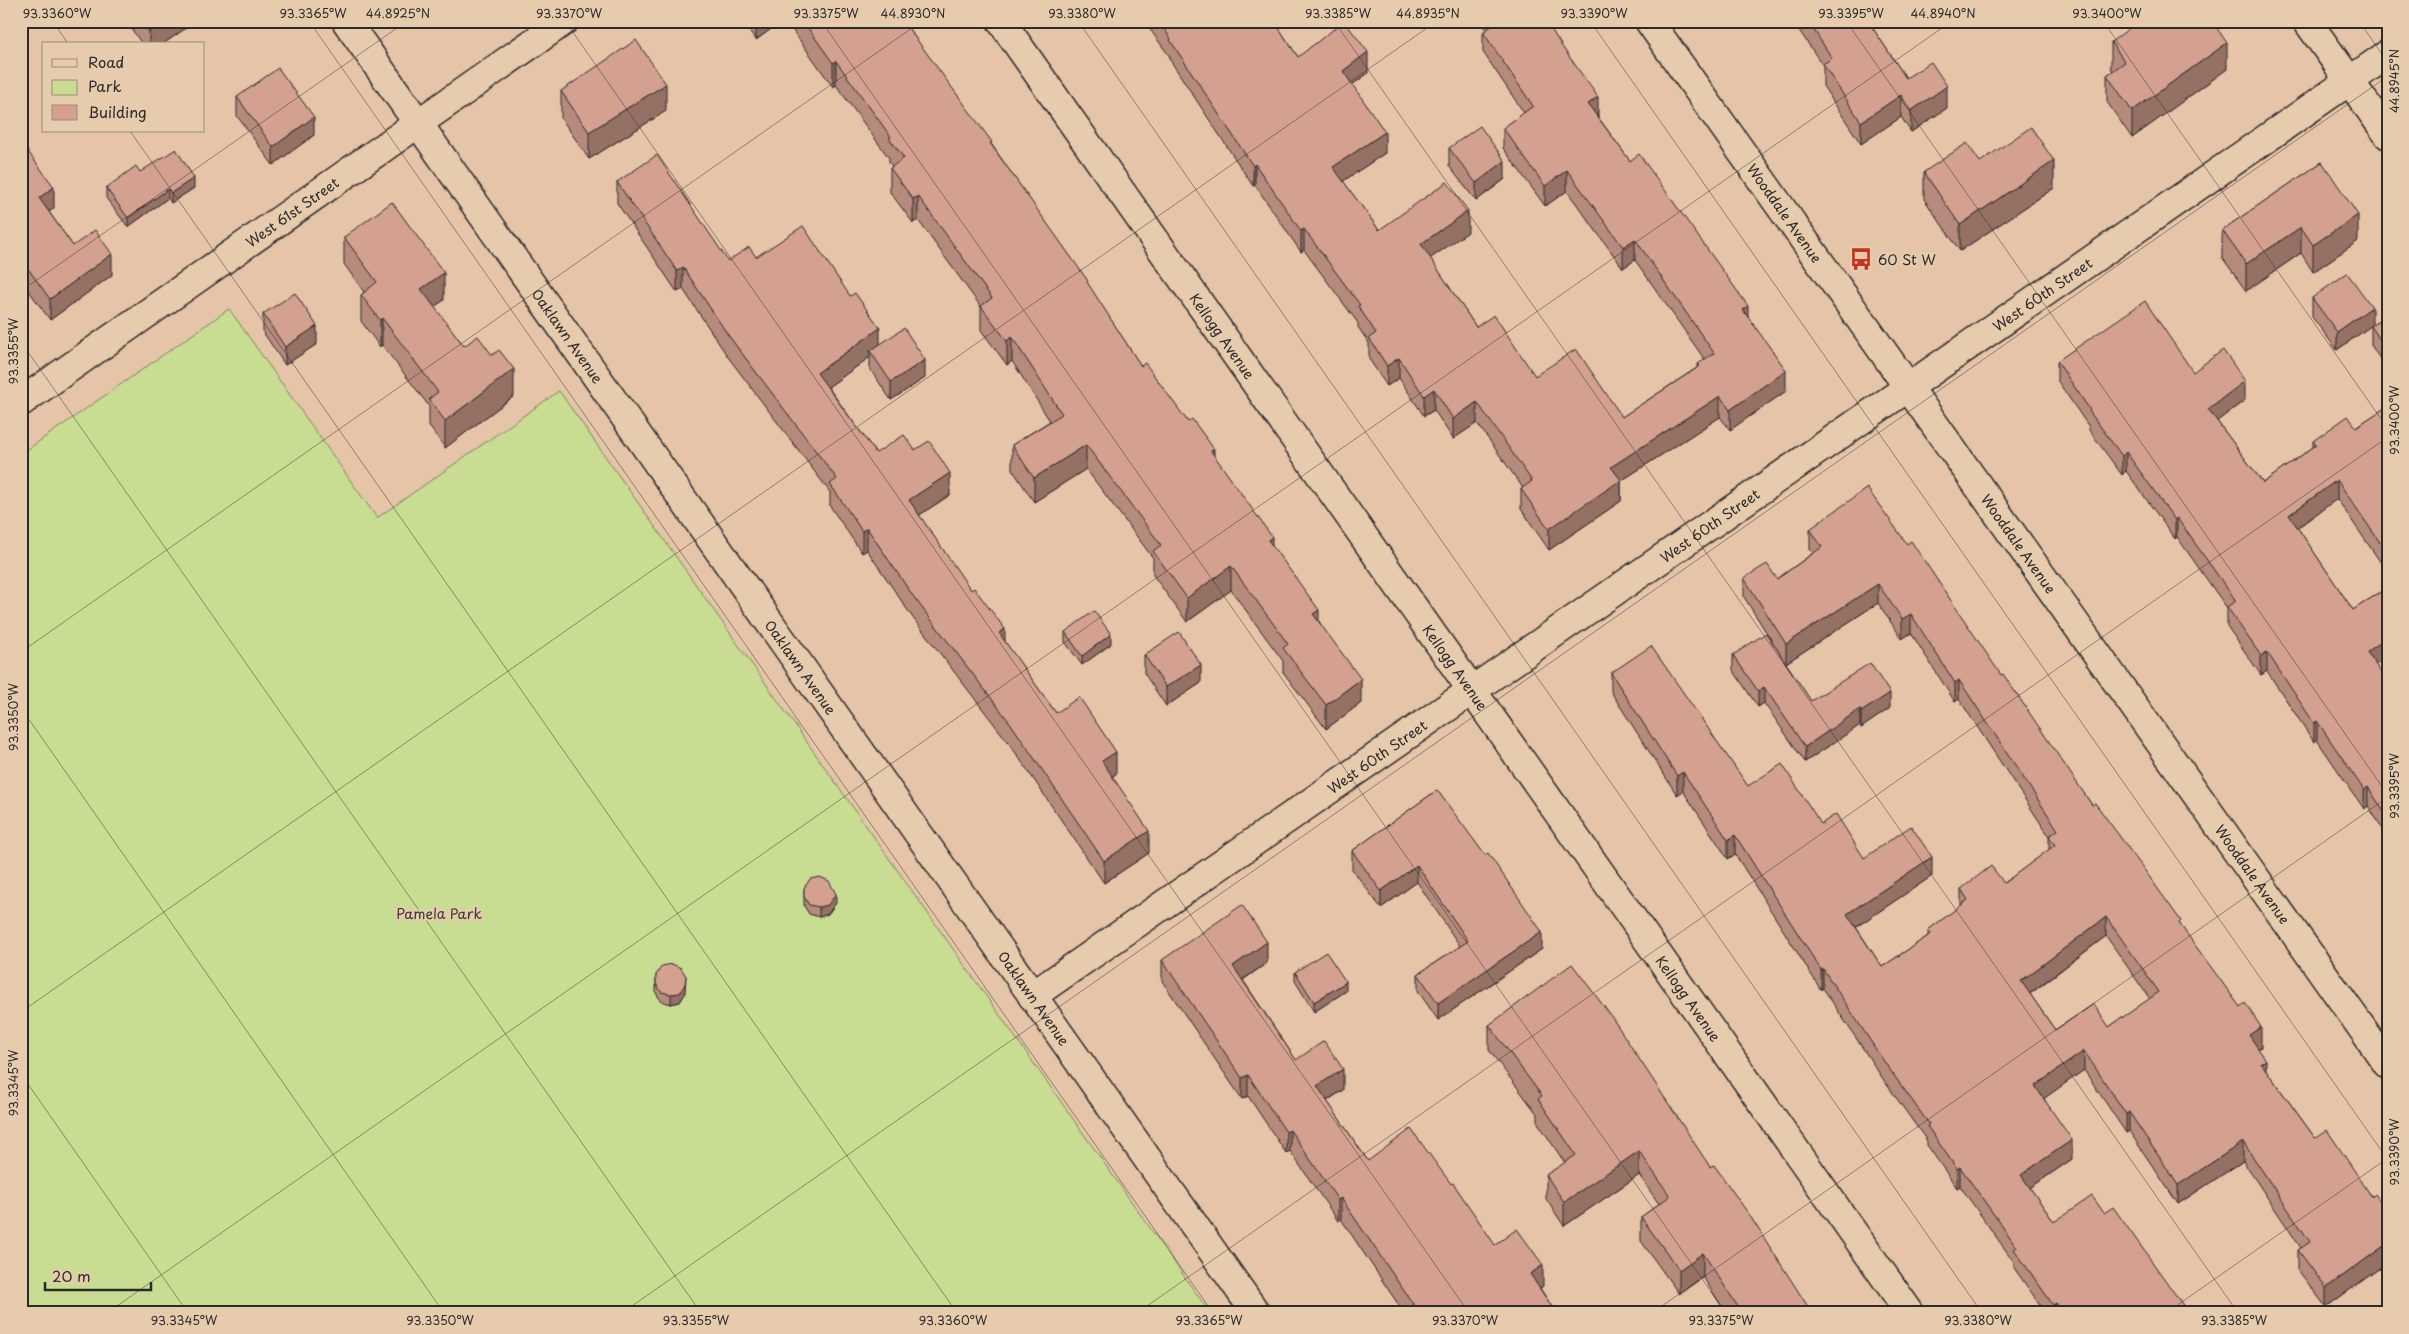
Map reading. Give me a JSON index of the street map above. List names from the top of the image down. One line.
{"streets":{"street":["West 61st Street","Wooddale Avenue","West 60th Street","Kellogg Avenue","Oaklawn Avenue"]},"crossings":[["West 61st Street","Oaklawn Avenue"],["Wooddale Avenue","West 60th Street"],["West 60th Street","Kellogg Avenue"],["West 60th Street","Oaklawn Avenue"]],"parks":["Pamela Park"],"places":{"bus stop":["60 St W"]},"legend":["Road","Park","Building"],"scale_bar":"20 m","coordinates":["93.3360°W","93.3365°W","44.8925°N","93.3370°W","93.3375°W","44.8930°N","93.3380°W","93.3385°W","44.8935°N","93.3390°W","93.3395°W","44.8940°N","93.3400°W","44.8945°N","93.3355°W","93.3350°W","93.3345°W"]}
